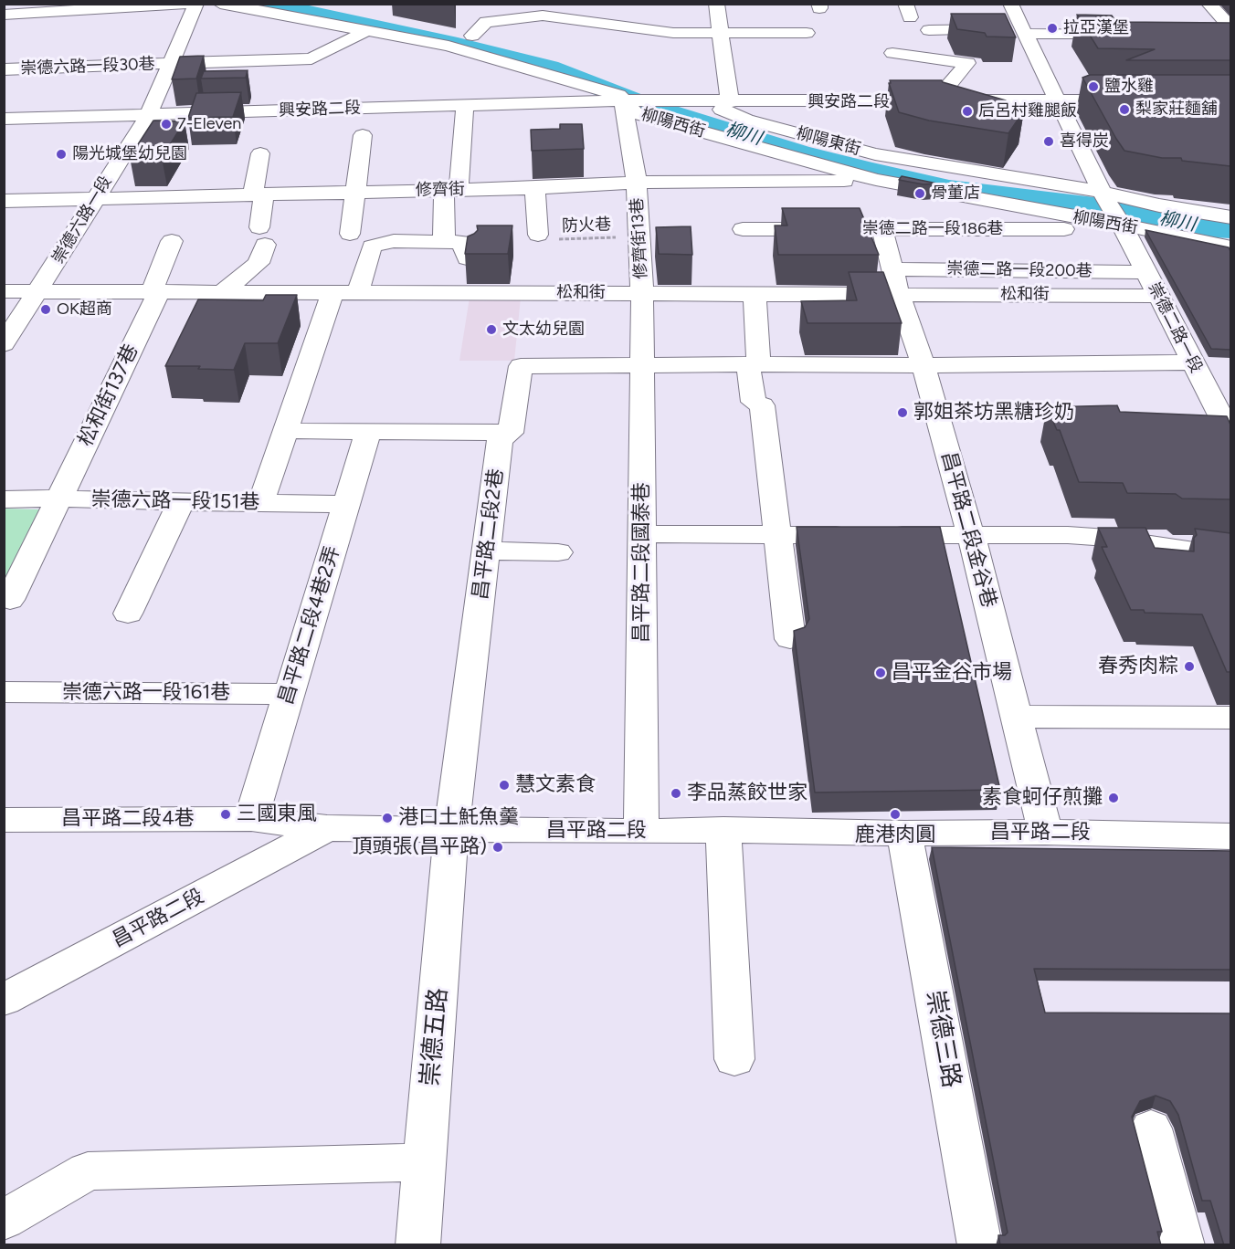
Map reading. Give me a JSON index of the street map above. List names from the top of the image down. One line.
{"streets":{"street":["崇德六路一段30巷","興安路二段","柳陽西街","柳陽東街","修齊街","崇德六路一段","崇德二路一段186巷","修齊街13巷","崇德二路一段200巷","松和街","崇德二路一段","松和街137巷","崇德六路一段151巷","昌平路二段金谷巷","昌平路二段2巷","昌平路二段國泰巷","昌平路二段4巷2弄","崇德六路一段161巷","昌平路二段4巷","昌平路二段","崇德五路","崇德三路"],"path":["防火巷"]},"crossings":[["崇德六路一段30巷","柳陽西街"],["崇德六路一段30巷","崇德六路一段"],["興安路二段","柳陽西街"],["興安路二段","柳陽東街"],["興安路二段","崇德六路一段"],["興安路二段","修齊街13巷"],["柳陽西街","修齊街"],["柳陽西街","崇德二路一段186巷"],["柳陽西街","修齊街13巷"],["柳陽西街","崇德二路一段"],["柳陽東街","崇德二路一段"],["修齊街","崇德六路一段"],["修齊街","修齊街13巷"],["崇德六路一段","松和街"],["崇德二路一段186巷","崇德二路一段"],["崇德二路一段186巷","昌平路二段金谷巷"],["修齊街13巷","松和街"],["修齊街13巷","昌平路二段國泰巷"],["崇德二路一段200巷","松和街"],["崇德二路一段200巷","崇德二路一段"],["崇德二路一段200巷","昌平路二段金谷巷"],["松和街","崇德二路一段"],["松和街","松和街137巷"],["松和街","昌平路二段金谷巷"],["松和街","昌平路二段國泰巷"],["松和街137巷","崇德六路一段151巷"],["崇德六路一段151巷","昌平路二段4巷2弄"],["昌平路二段金谷巷","昌平路二段"],["昌平路二段2巷","昌平路二段國泰巷"],["昌平路二段2巷","昌平路二段"],["昌平路二段2巷","崇德五路"],["昌平路二段國泰巷","昌平路二段"],["昌平路二段4巷2弄","崇德六路一段161巷"],["昌平路二段4巷2弄","昌平路二段4巷"],["昌平路二段4巷","昌平路二段"],["昌平路二段","崇德五路"],["昌平路二段","崇德三路"]],"water":["柳川"],"places":["拉亞漢堡","鹽水雞","梨家莊麵舖","后呂村雞腿飯","7-Eleven","喜得炭","陽光城堡幼兒園","骨董店","OK超商","文太幼兒園","郭姐茶坊黑糖珍奶","春秀肉粽","昌平金谷市場","慧文素食","李品蒸餃世家","素食蚵仔煎攤","三國東風","鹿港肉圓","港口土魠魚羹","頂頭張(昌平路)"]}
